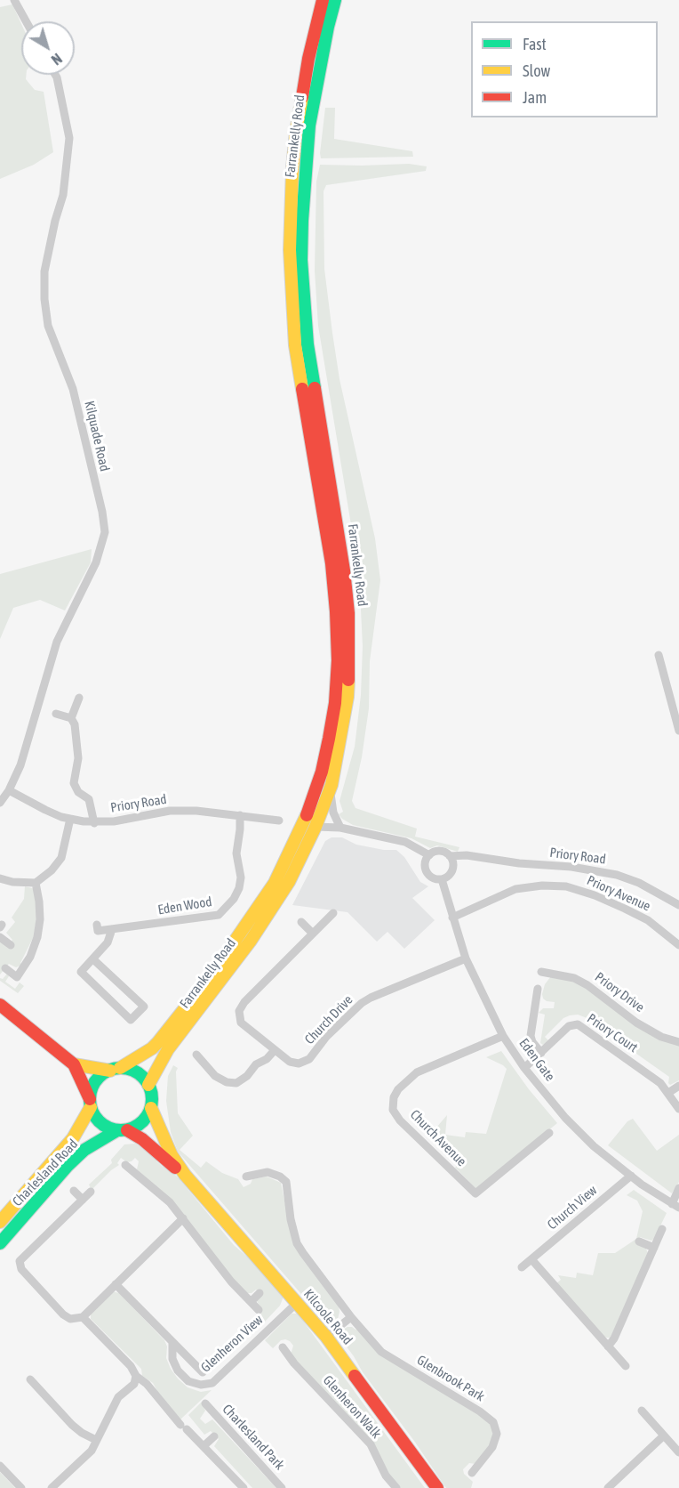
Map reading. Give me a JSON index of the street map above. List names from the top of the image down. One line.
{"streets":{"main road":["Farrankelly Road","Charlesland Road","Kilcoole Road"],"street":["Kilquade Road","Priory Road","Priory Avenue","Eden Wood","Priory Drive","Church Drive","Priory Court","Eden Gate","Church Avenue","Church View","Glenheron View","Glenbrook Park","Glenheron Walk","Charlesland Park"]},"crossings":[["Farrankelly Road","Charlesland Road"],["Kilquade Road","Priory Road"],["Priory Road","Eden Wood"],["Priory Road","Eden Gate"],["Priory Avenue","Eden Gate"],["Church Drive","Eden Gate"],["Priory Court","Eden Gate"],["Eden Gate","Church Avenue"],["Eden Gate","Church View"],["Kilcoole Road","Glenheron View"]],"legend":["Fast","Slow","Jam"],"north":"bottom right"}
